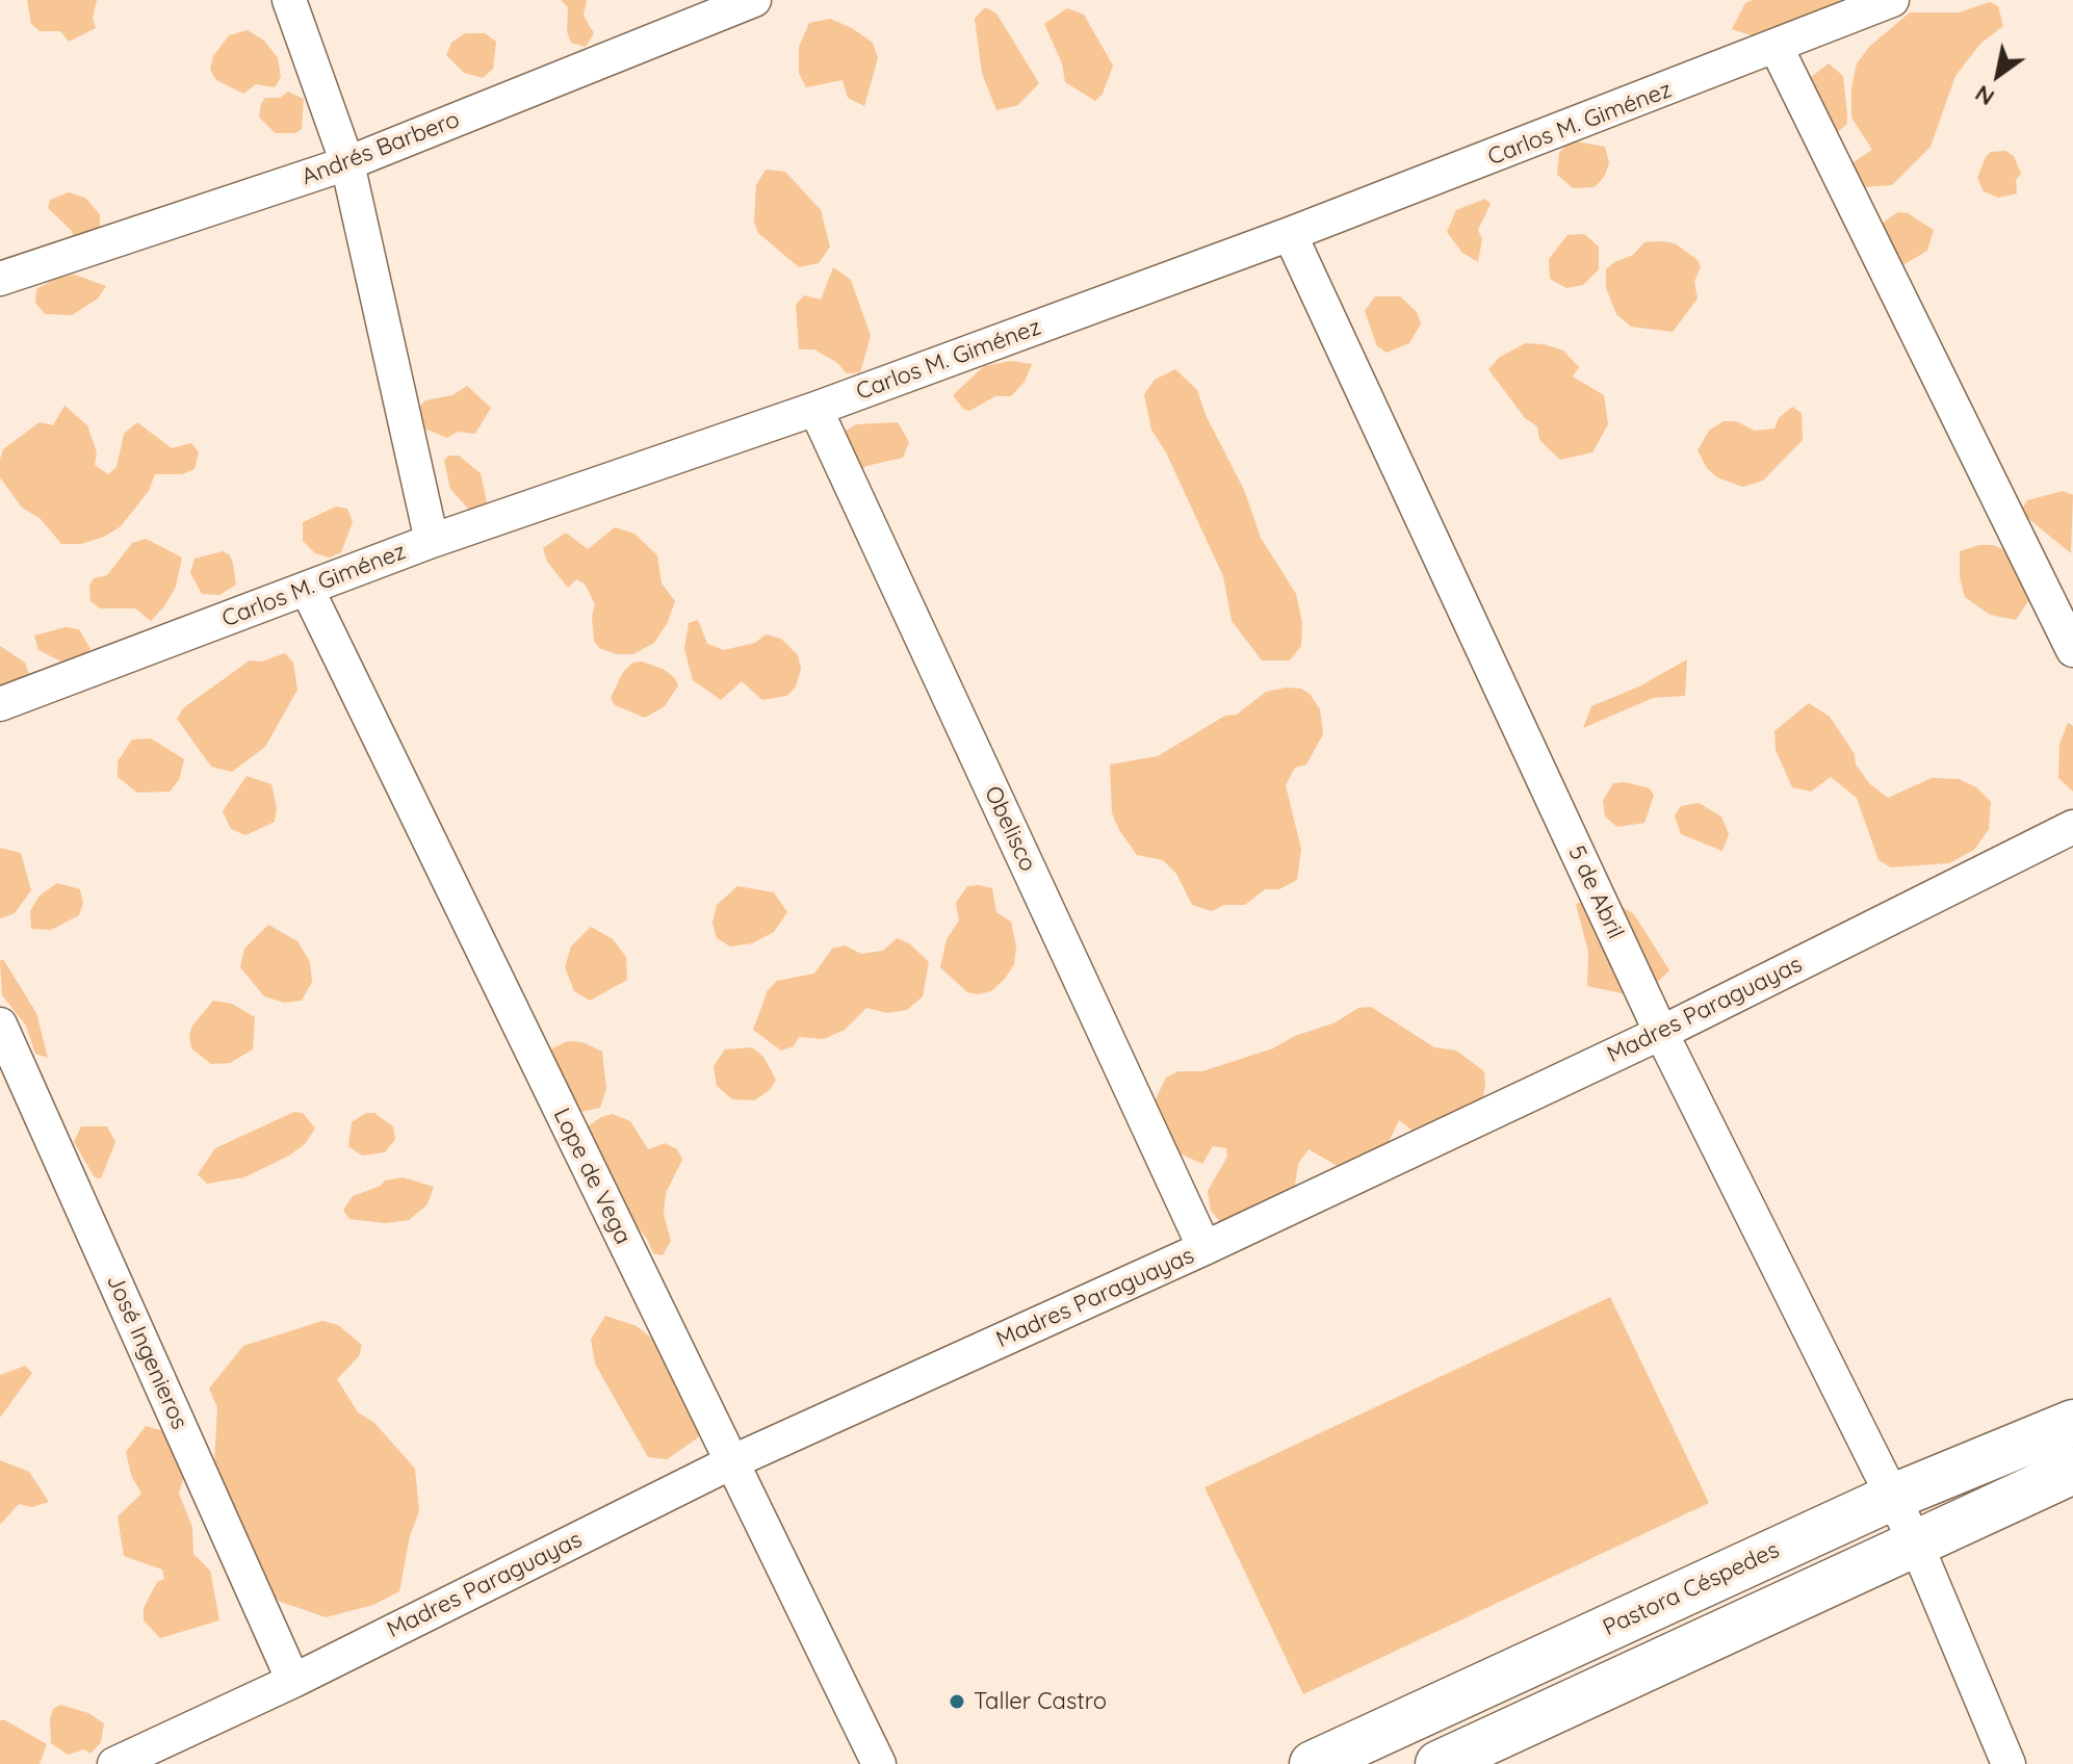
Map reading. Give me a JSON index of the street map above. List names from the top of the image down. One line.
{"streets":{"main road":["Pastora Céspedes"],"street":["Carlos M. Giménez","Andrés Barbero","Obelisco","5 de Abril","Madres Paraguayas","Lope de Vega","José Ingenieros"]},"crossings":[["Carlos M. Giménez","Obelisco"],["Carlos M. Giménez","5 de Abril"],["Carlos M. Giménez","Lope de Vega"],["Obelisco","Madres Paraguayas"],["5 de Abril","Madres Paraguayas"],["5 de Abril","Pastora Céspedes"],["Madres Paraguayas","Lope de Vega"],["Madres Paraguayas","José Ingenieros"]],"places":["Taller Castro"],"north":"bottom left"}
